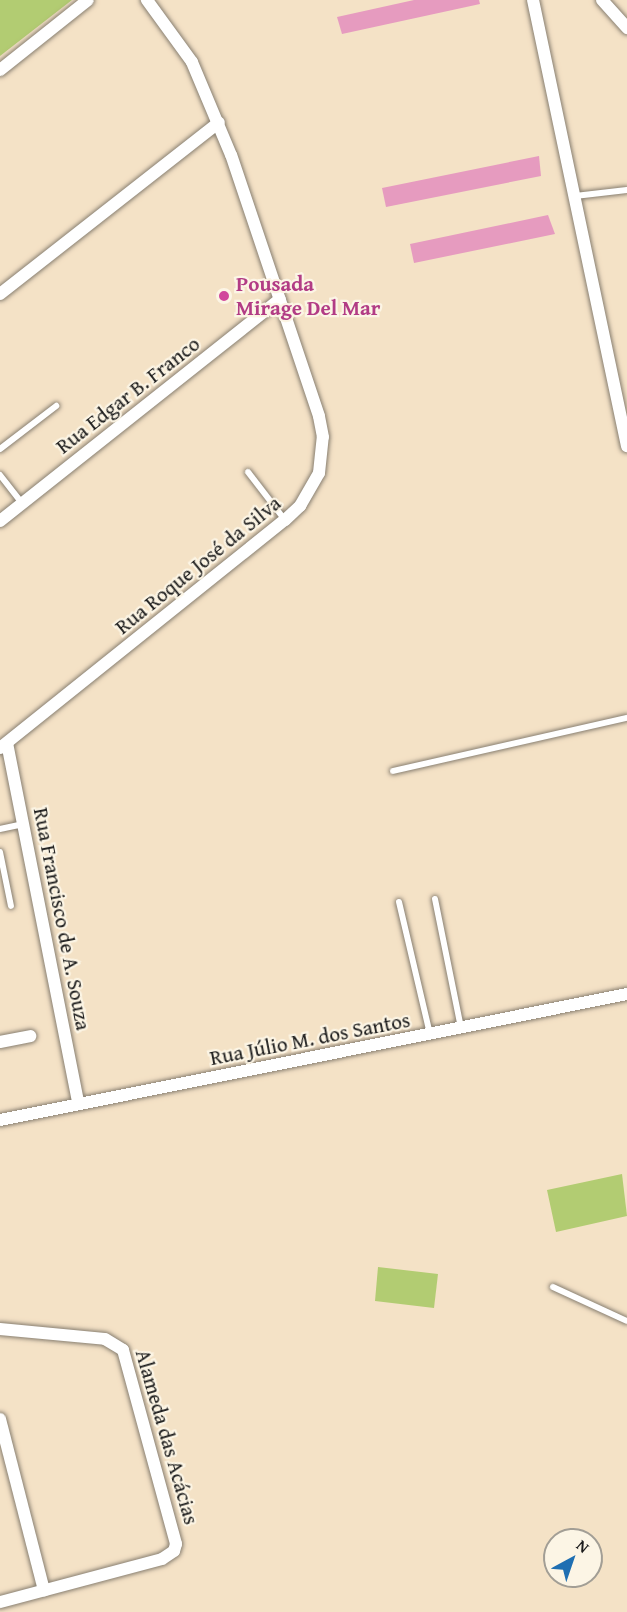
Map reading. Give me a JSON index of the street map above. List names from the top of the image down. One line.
{"streets":{"street":["Rua Edgar B. Franco","Rua Roque José da Silva","Rua Francisco de A. Souza","Rua Júlio M. dos Santos","Alameda das Acácias"]},"crossings":[["Rua Edgar B. Franco","Rua Roque José da Silva"],["Rua Roque José da Silva","Rua Francisco de A. Souza"],["Rua Francisco de A. Souza","Rua Júlio M. dos Santos"]],"places":["Pousada Mirage Del Mar"],"north":"top right"}
